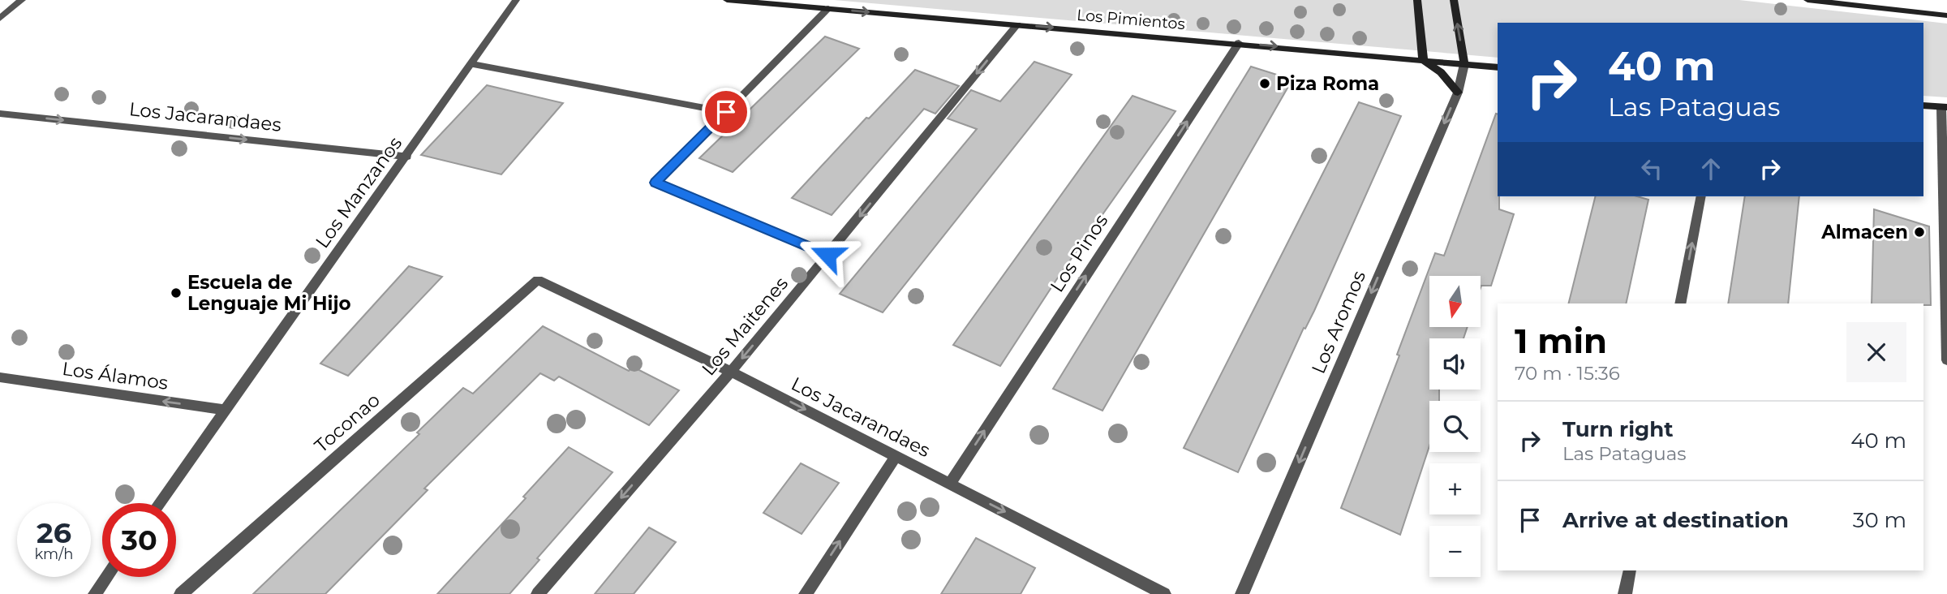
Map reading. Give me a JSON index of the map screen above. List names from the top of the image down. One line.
{"streets":{"main road":["Los Pimientos"],"street":["Los Jacarandaes","Los Manzanos","Los Pinos","Los Aromos","Los Maitenes","Los Álamos","Toconao"]},"crossings":[["Los Pimientos","Los Pinos"],["Los Pimientos","Los Aromos"],["Los Pimientos","Los Maitenes"],["Los Jacarandaes","Los Manzanos"],["Los Jacarandaes","Los Pinos"],["Los Jacarandaes","Los Maitenes"],["Los Jacarandaes","Toconao"],["Los Manzanos","Los Álamos"]],"one_way":["Los Pimientos","Los Jacarandaes","Los Pinos","Los Aromos","Los Maitenes","Los Álamos"],"places":["Piza Roma","Almacen","Escuela de Lenguaje Mi Hijo"],"north":"bottom","page":{"turn":["40 m","Las Pataguas"],"map_buttons":["+","−"],"heading":["1 min","70 m · 15:36"],"list":[{"name":"Turn right","note":"Las Pataguas","value":"40 m"},{"name":"Arrive at destination","value":"30 m"}],"speed":"26 km/h","limit":"30"}}
